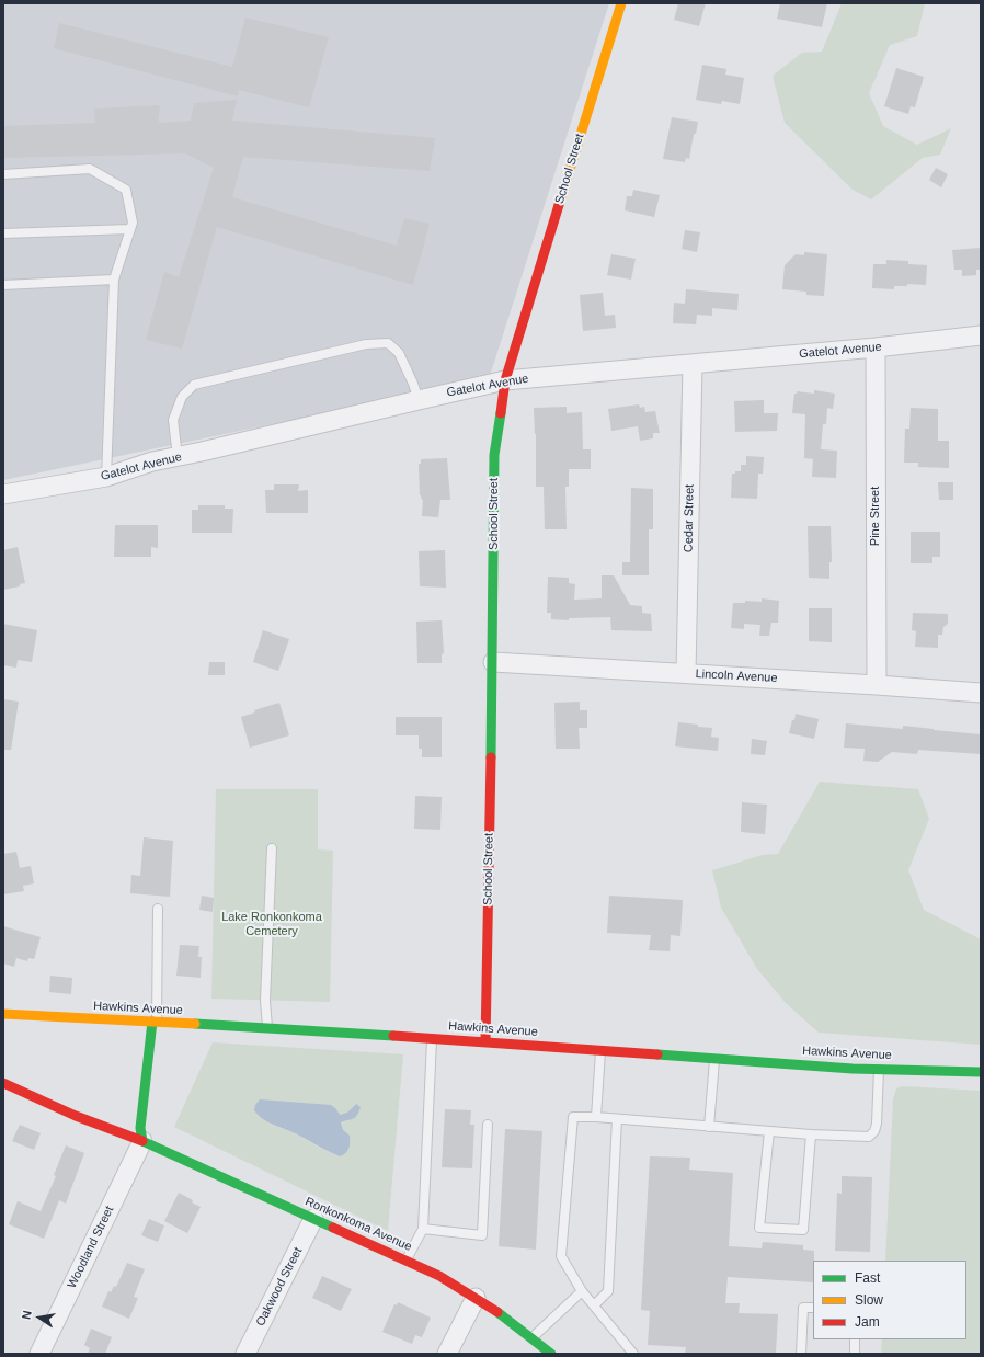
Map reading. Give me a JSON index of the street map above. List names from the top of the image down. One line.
{"streets":{"street":["School Street","Gatelot Avenue","Pine Street","Cedar Street","Lincoln Avenue","Hawkins Avenue","Ronkonkoma Avenue","Woodland Street","Oakwood Street"]},"crossings":[["School Street","Gatelot Avenue"],["School Street","Lincoln Avenue"],["School Street","Hawkins Avenue"],["Gatelot Avenue","Pine Street"],["Gatelot Avenue","Cedar Street"],["Pine Street","Lincoln Avenue"],["Cedar Street","Lincoln Avenue"],["Ronkonkoma Avenue","Woodland Street"],["Ronkonkoma Avenue","Oakwood Street"]],"parks":["Lake Ronkonkoma Cemetery"],"legend":["Fast","Slow","Jam"],"north":"left"}
